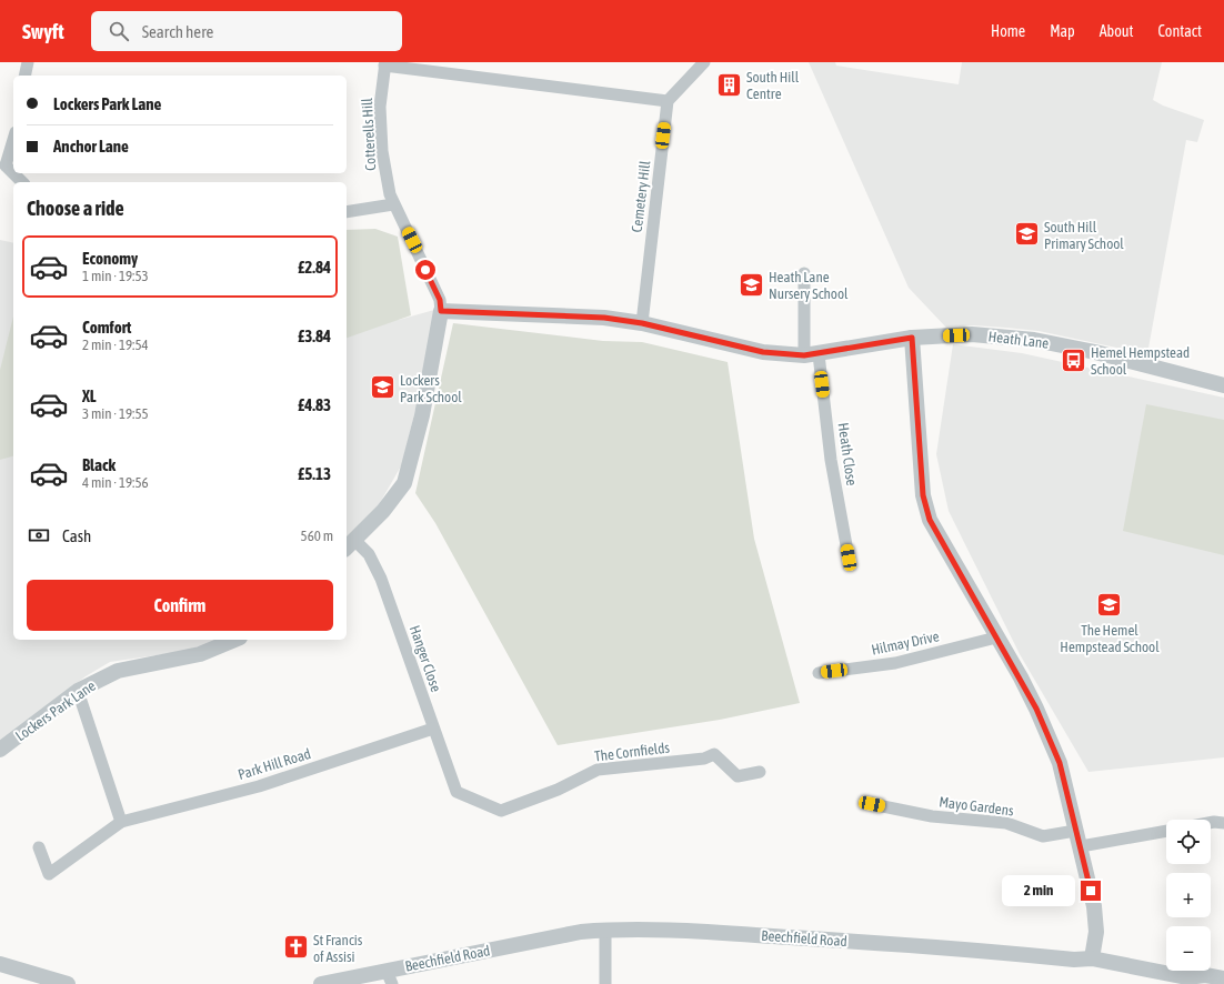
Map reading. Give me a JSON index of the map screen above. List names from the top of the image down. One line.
{"streets":{"street":["Cotterells Hill","Cemetery Hill","Heath Lane","Heath Close","Hilmay Drive","Hanger Close","Lockers Park Lane","The Cornfields","Park Hill Road","Mayo Gardens","Beechfield Road"]},"crossings":[["Cemetery Hill","Heath Lane"],["Heath Lane","Heath Close"],["Hanger Close","The Cornfields"],["Hanger Close","Park Hill Road"]],"places":{"building":["South Hill Centre"],"school or university":["South Hill Primary School","Heath Lane Nursery School","Lockers Park School","The Hemel Hempstead School"],"bus stop":["Hemel Hempstead School"],"church":["St Francis of Assisi"]},"page":{"header":"Swyft","search":"Search here","nav":["Home","Map","About","Contact"],"banner":["Lockers Park Lane","Anchor Lane"],"heading":"Choose a ride","list":[{"name":"Economy","note":"1 min · 19:53","value":"£2.84"},{"name":"Comfort","note":"2 min · 19:54","value":"£3.84"},{"name":"XL","note":"3 min · 19:55","value":"£4.83"},{"name":"Black","note":"4 min · 19:56","value":"£5.13"}],"pay":["Cash","560 m"],"buttons":"Confirm","map_buttons":["+","−"],"bubble":"2 min"}}
